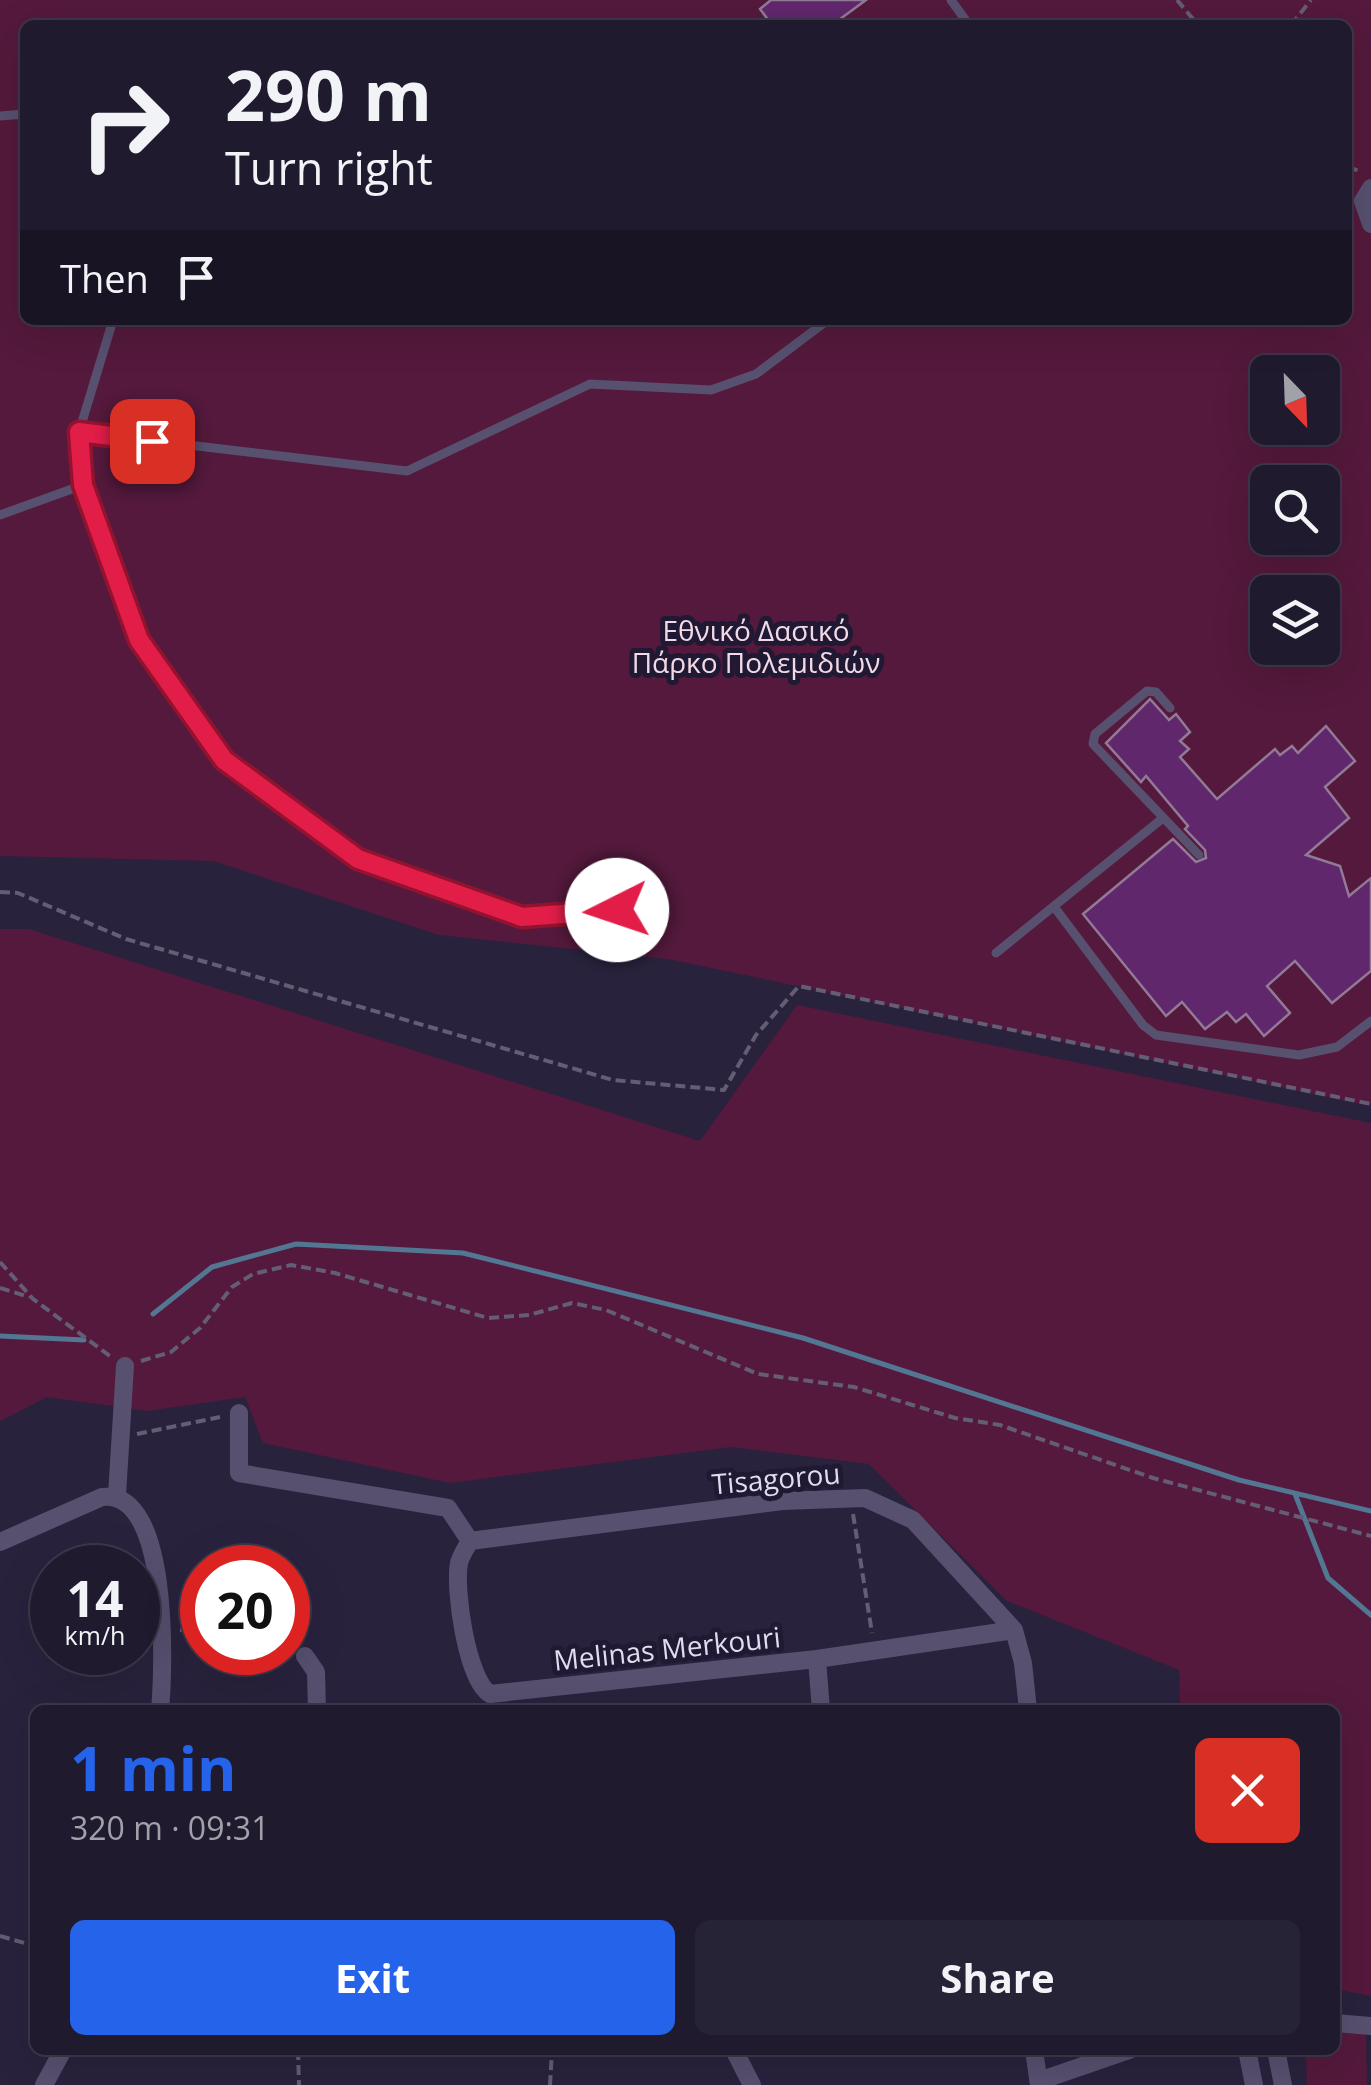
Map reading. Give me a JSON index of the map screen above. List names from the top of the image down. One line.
{"streets":{"street":["Tisagorou","Melinas Merkouri"]},"crossings":[["Tisagorou","Melinas Merkouri"]],"parks":["Εθνικό Δασικό Πάρκο Πολεμιδιών"],"north":"bottom right","page":{"turn":["290 m","Turn right"],"then":"Then","speed":"14 km/h","limit":"20","heading":["1 min","320 m · 09:31"],"buttons":["Exit","Share"]}}
